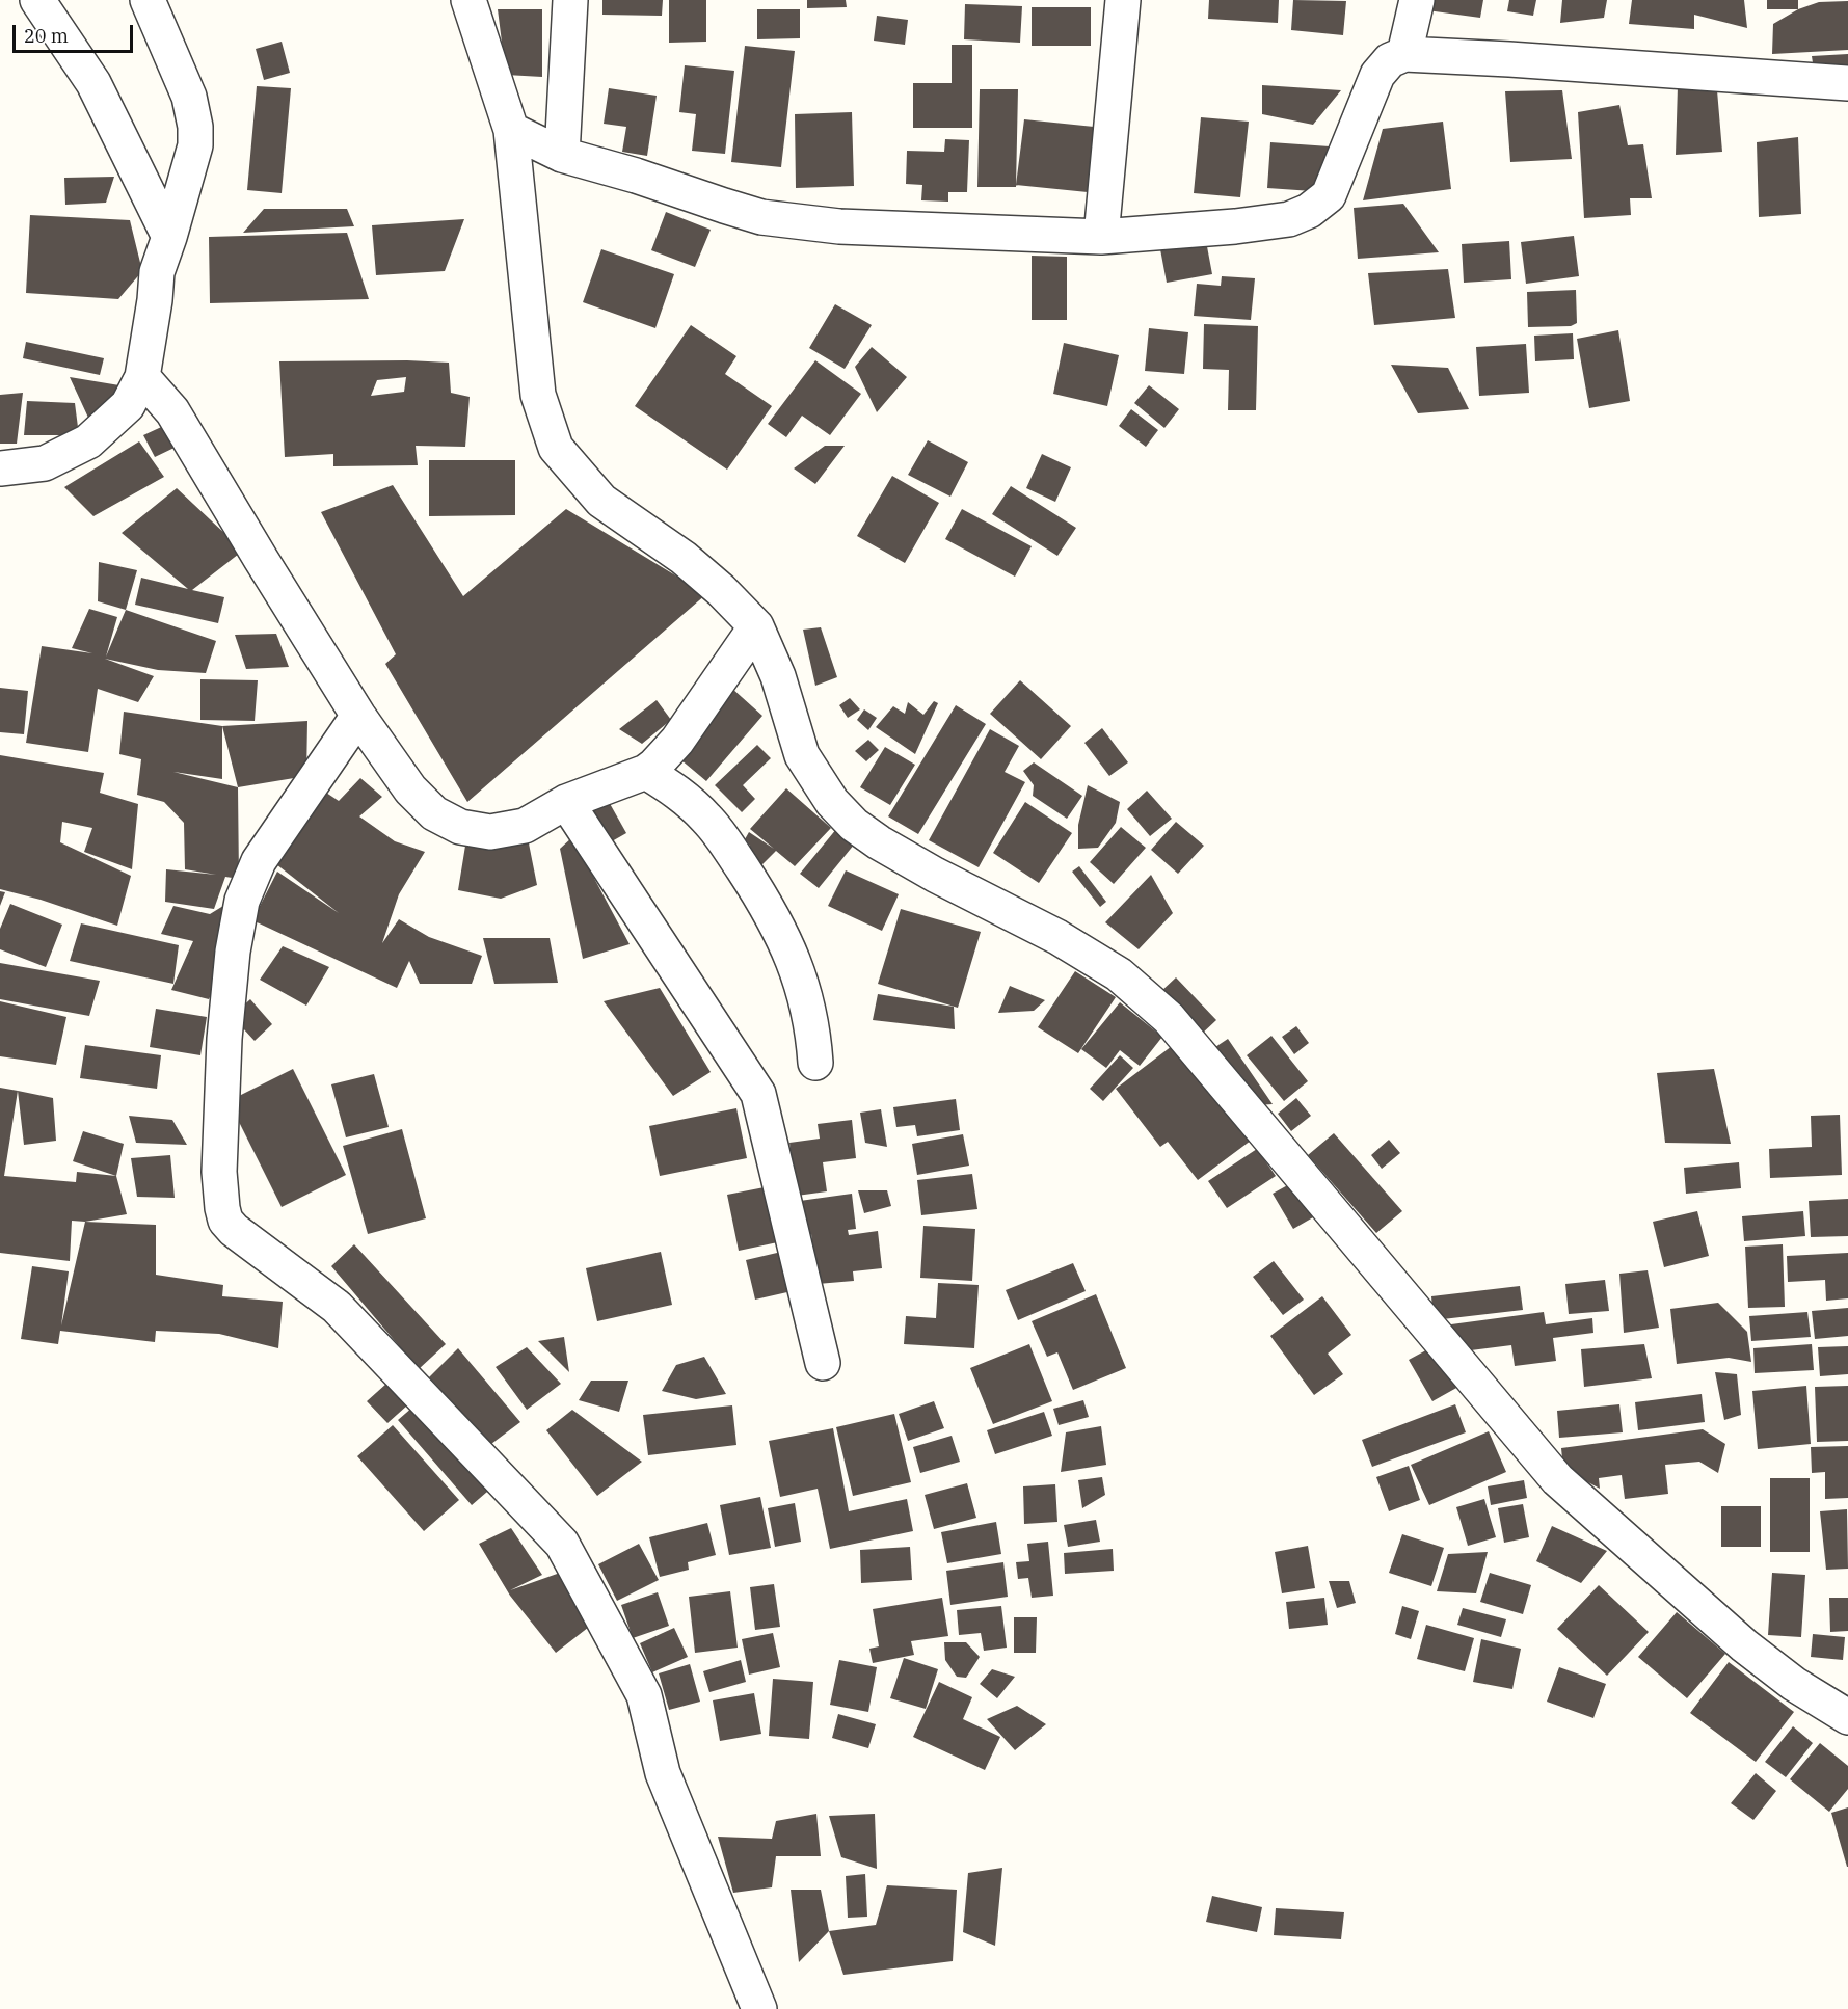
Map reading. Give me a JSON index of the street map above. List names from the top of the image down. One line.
{"scale_bar":"20 m"}
